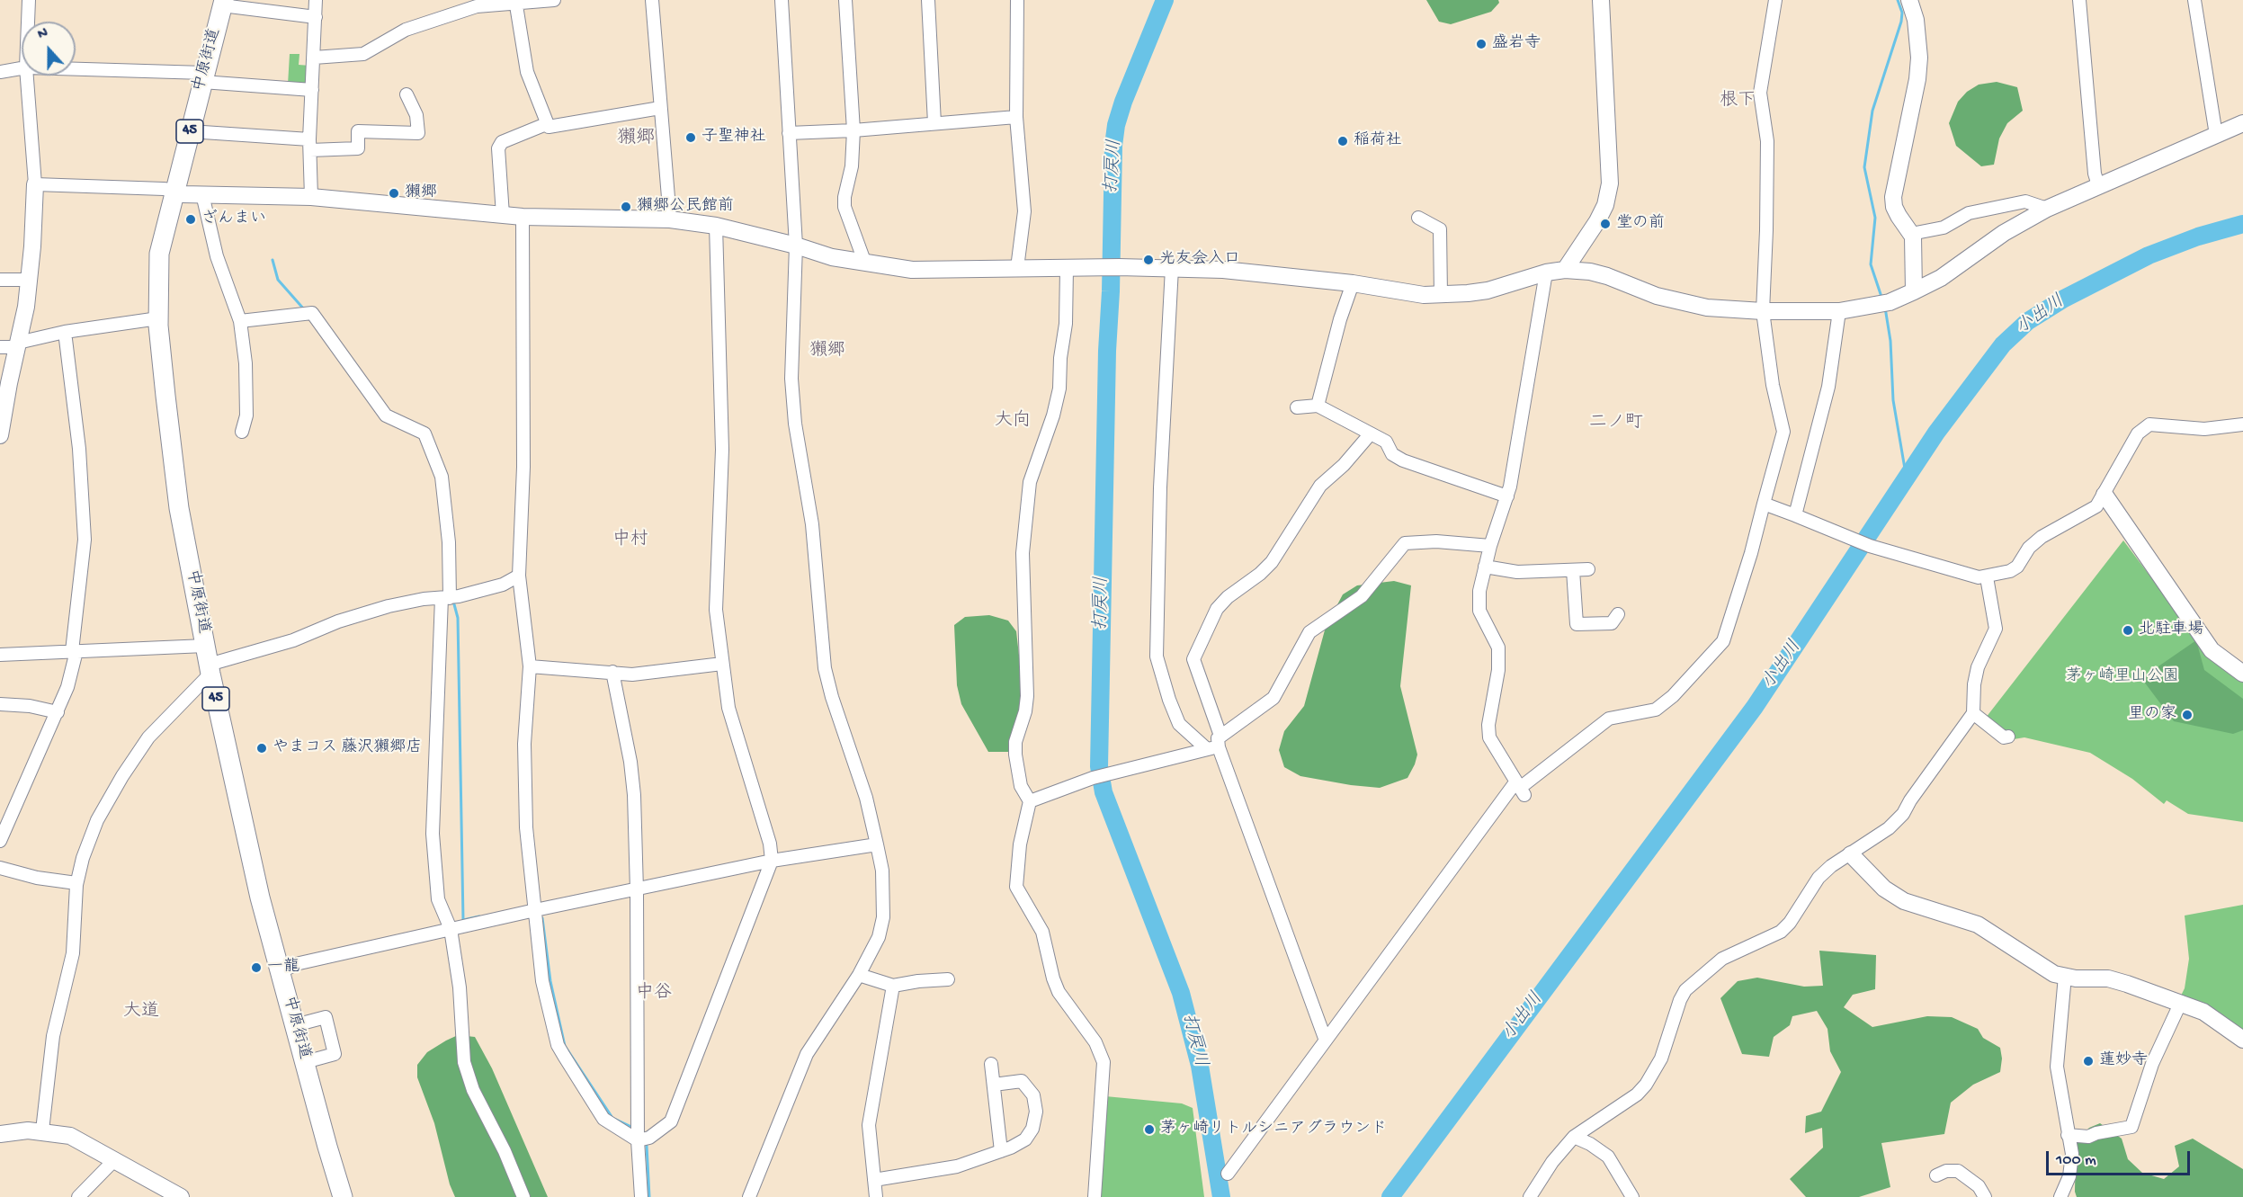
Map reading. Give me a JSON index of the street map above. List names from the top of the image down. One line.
{"streets":{"main road":["中原街道","45"]},"districts":["根下","獺郷","獺郷","大向","二ノ町","中村","中谷","大道"],"water":["打戻川","小出川"],"parks":["茅ヶ崎里山公園"],"places":["盛岩寺","子聖神社","稲荷社","獺郷","獺郷公民館前","ざんまい","堂の前","光友会入口","北駐車場","里の家","やまコス 藤沢獺郷店","一龍","蓮妙寺","茅ヶ崎リトルシニアグラウンド"],"scale_bar":"100 m","north":"top"}
